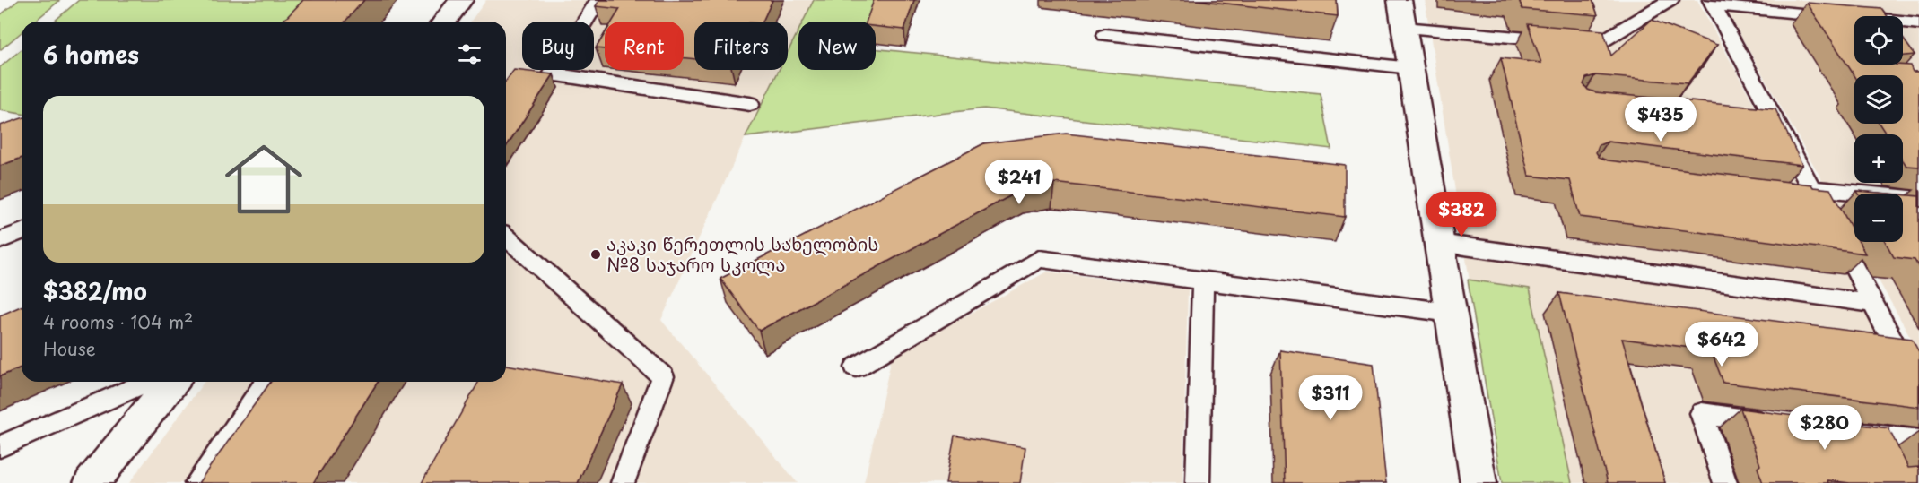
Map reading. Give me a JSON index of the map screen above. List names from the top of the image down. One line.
{"places":["აკაკი წერეთლის სახელობის №8 საჯარო სკოლა"],"page":{"map_buttons":["+","−"],"chip":["Buy","Rent","Filters","New"],"heading":"6 homes","list":[{"name":"$382/mo","note":"4 rooms · 104 m² · House"}],"price":["$435","$241","$382","$642","$311","$280"]}}
